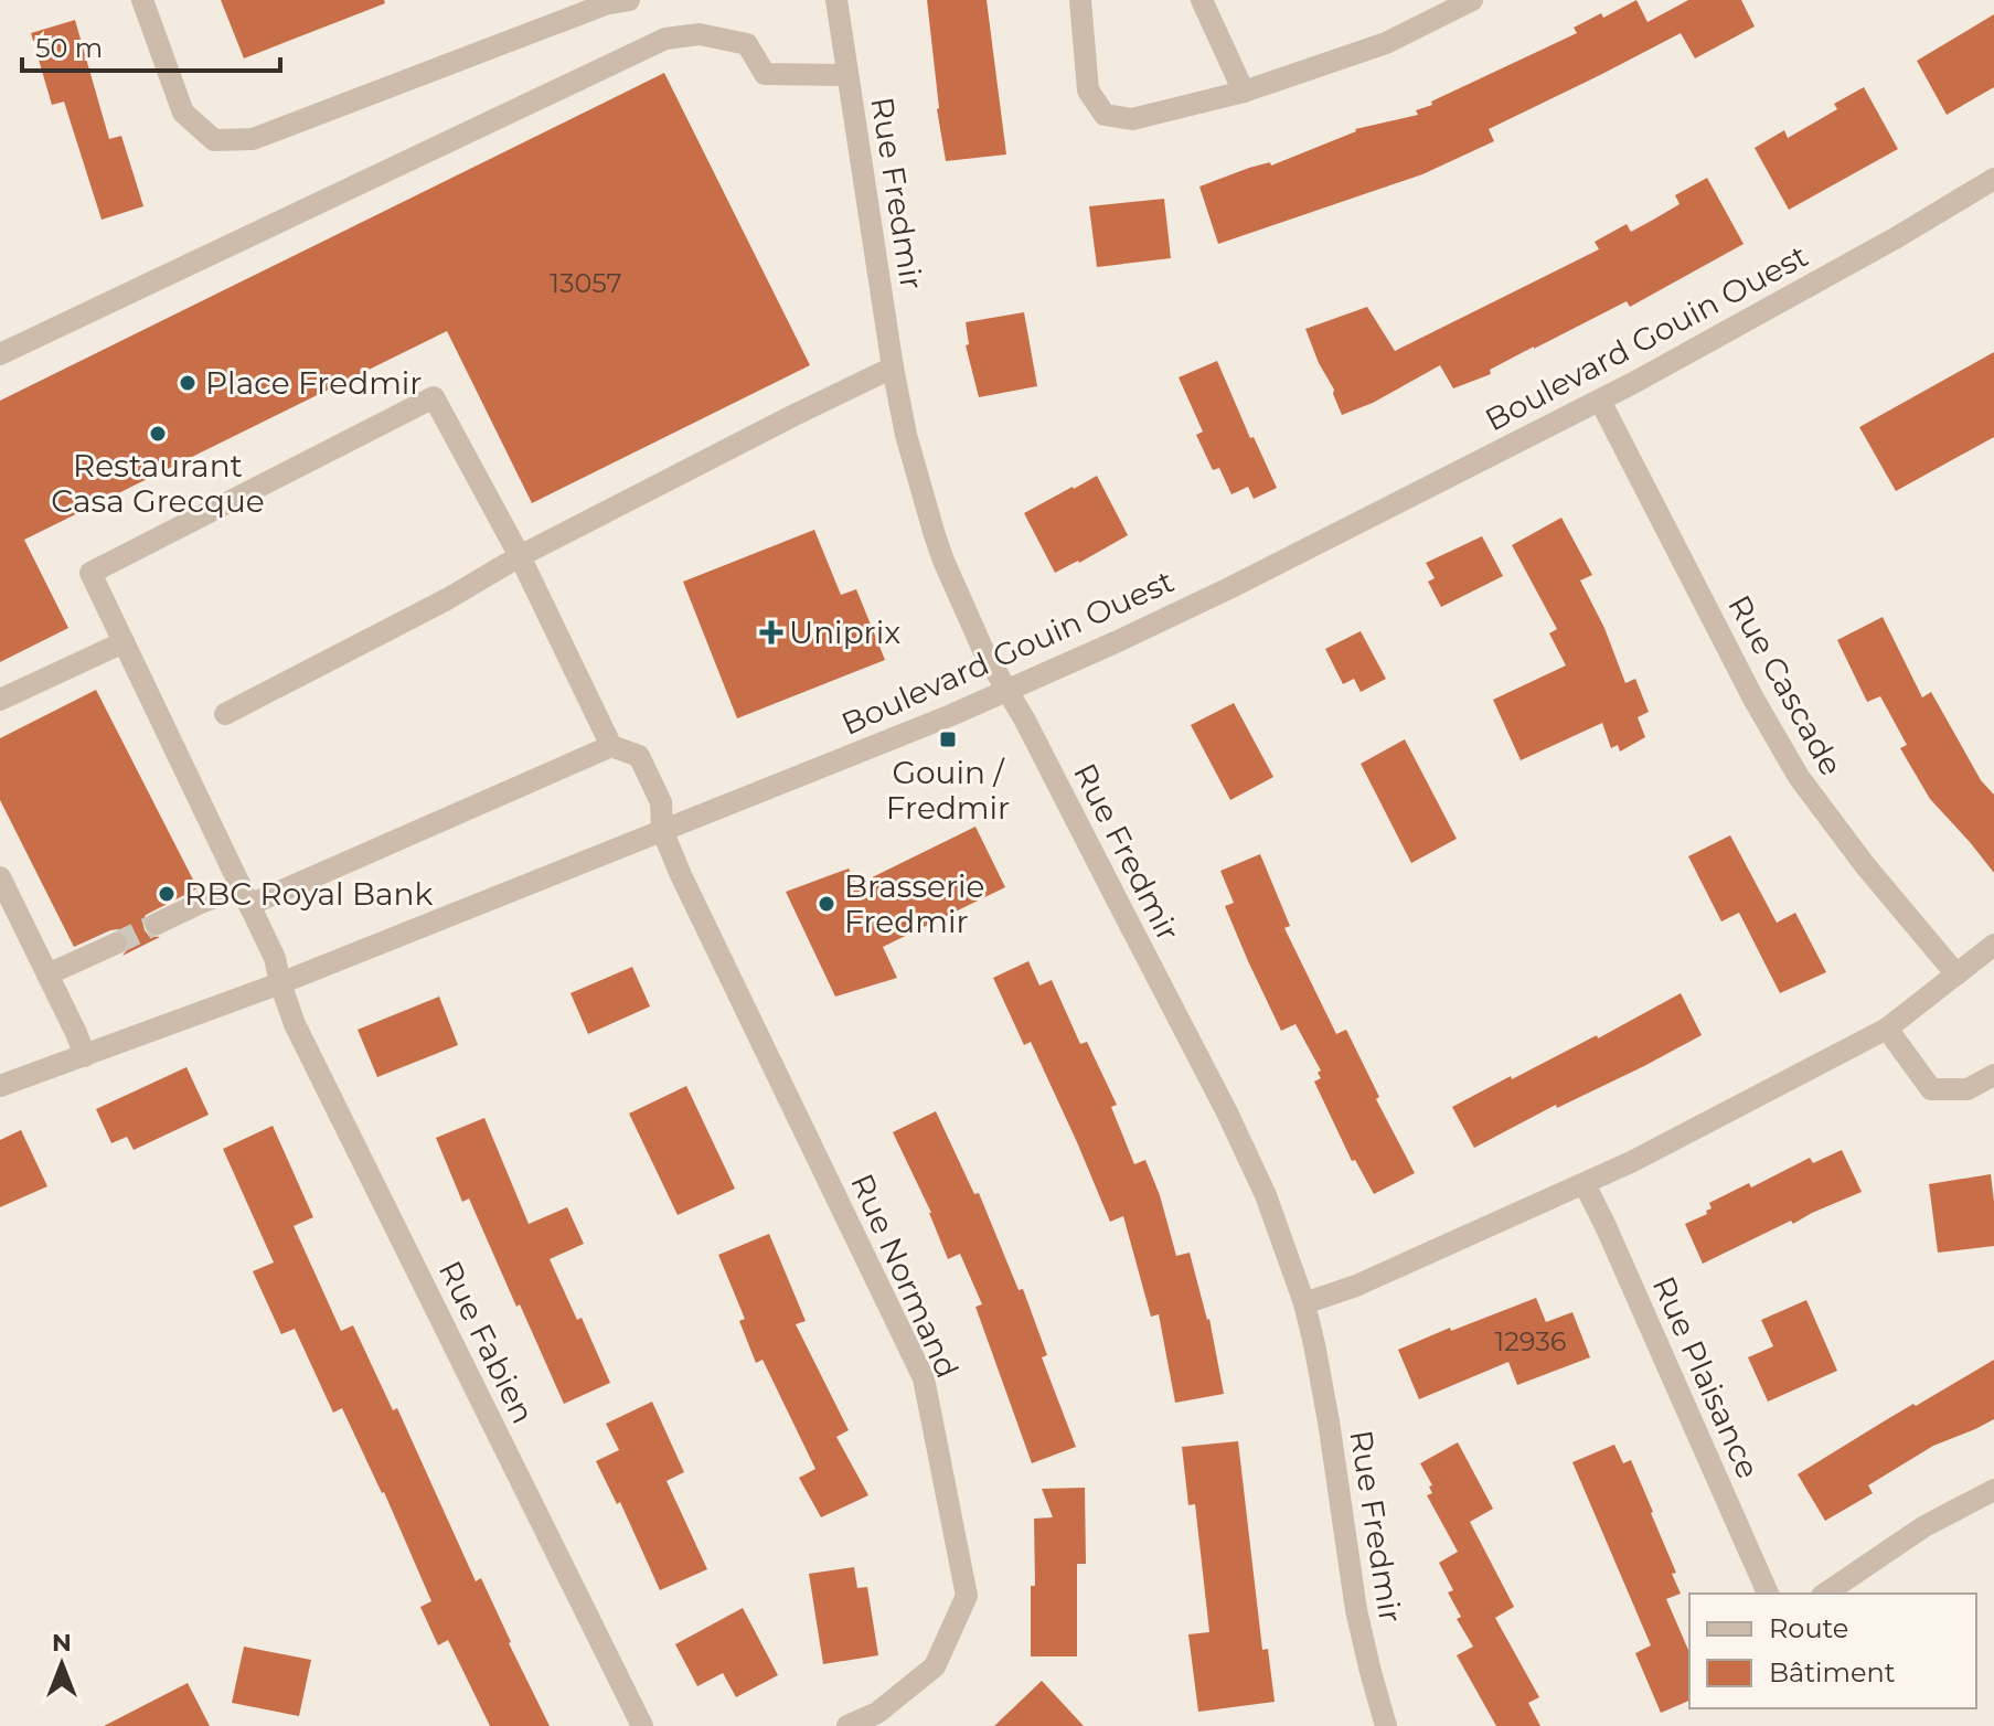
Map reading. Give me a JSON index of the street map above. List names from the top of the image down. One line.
{"streets":{"street":["Rue Fredmir","Boulevard Gouin Ouest","Rue Cascade","Rue Normand","Rue Fabien","Rue Plaisance"]},"crossings":[["Rue Fredmir","Boulevard Gouin Ouest"],["Boulevard Gouin Ouest","Rue Cascade"],["Boulevard Gouin Ouest","Rue Normand"],["Boulevard Gouin Ouest","Rue Fabien"]],"places":{"other":["Place Fredmir","Restaurant Casa Grecque","RBC Royal Bank","Brasserie Fredmir"],"health":["Uniprix"],"transit":["Gouin / Fredmir"]},"house_numbers":["13057","12936"],"legend":["Route","Bâtiment"],"scale_bar":"50 m","north":"top"}
